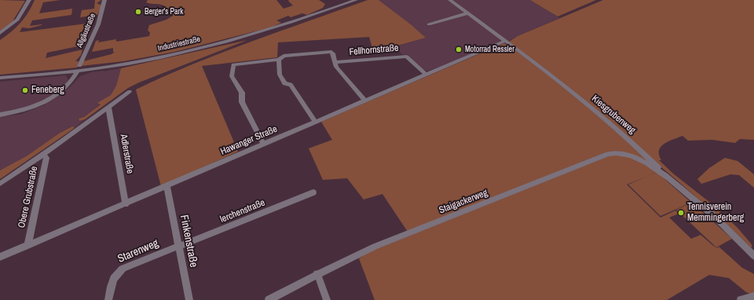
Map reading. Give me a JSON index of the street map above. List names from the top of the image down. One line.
{"streets":{"street":["Allgäustraße","Industriestraße","Fellhornstraße","Kiesgrubenweg","Hawanger Straße","Adlerstraße","Obere Grubstraße","Staigackerweg","lerchenstraße","Finkenstraße","Starenweg"]},"crossings":[["Allgäustraße","Industriestraße"],["Fellhornstraße","Hawanger Straße"],["Kiesgrubenweg","Hawanger Straße"],["Kiesgrubenweg","Staigackerweg"],["Hawanger Straße","Adlerstraße"],["Hawanger Straße","Obere Grubstraße"],["Hawanger Straße","Finkenstraße"],["lerchenstraße","Finkenstraße"],["lerchenstraße","Starenweg"],["Finkenstraße","Starenweg"]],"places":["Berger's Park","Motorrad Ressler","Feneberg","Tennisverein Memmingerberg"]}
